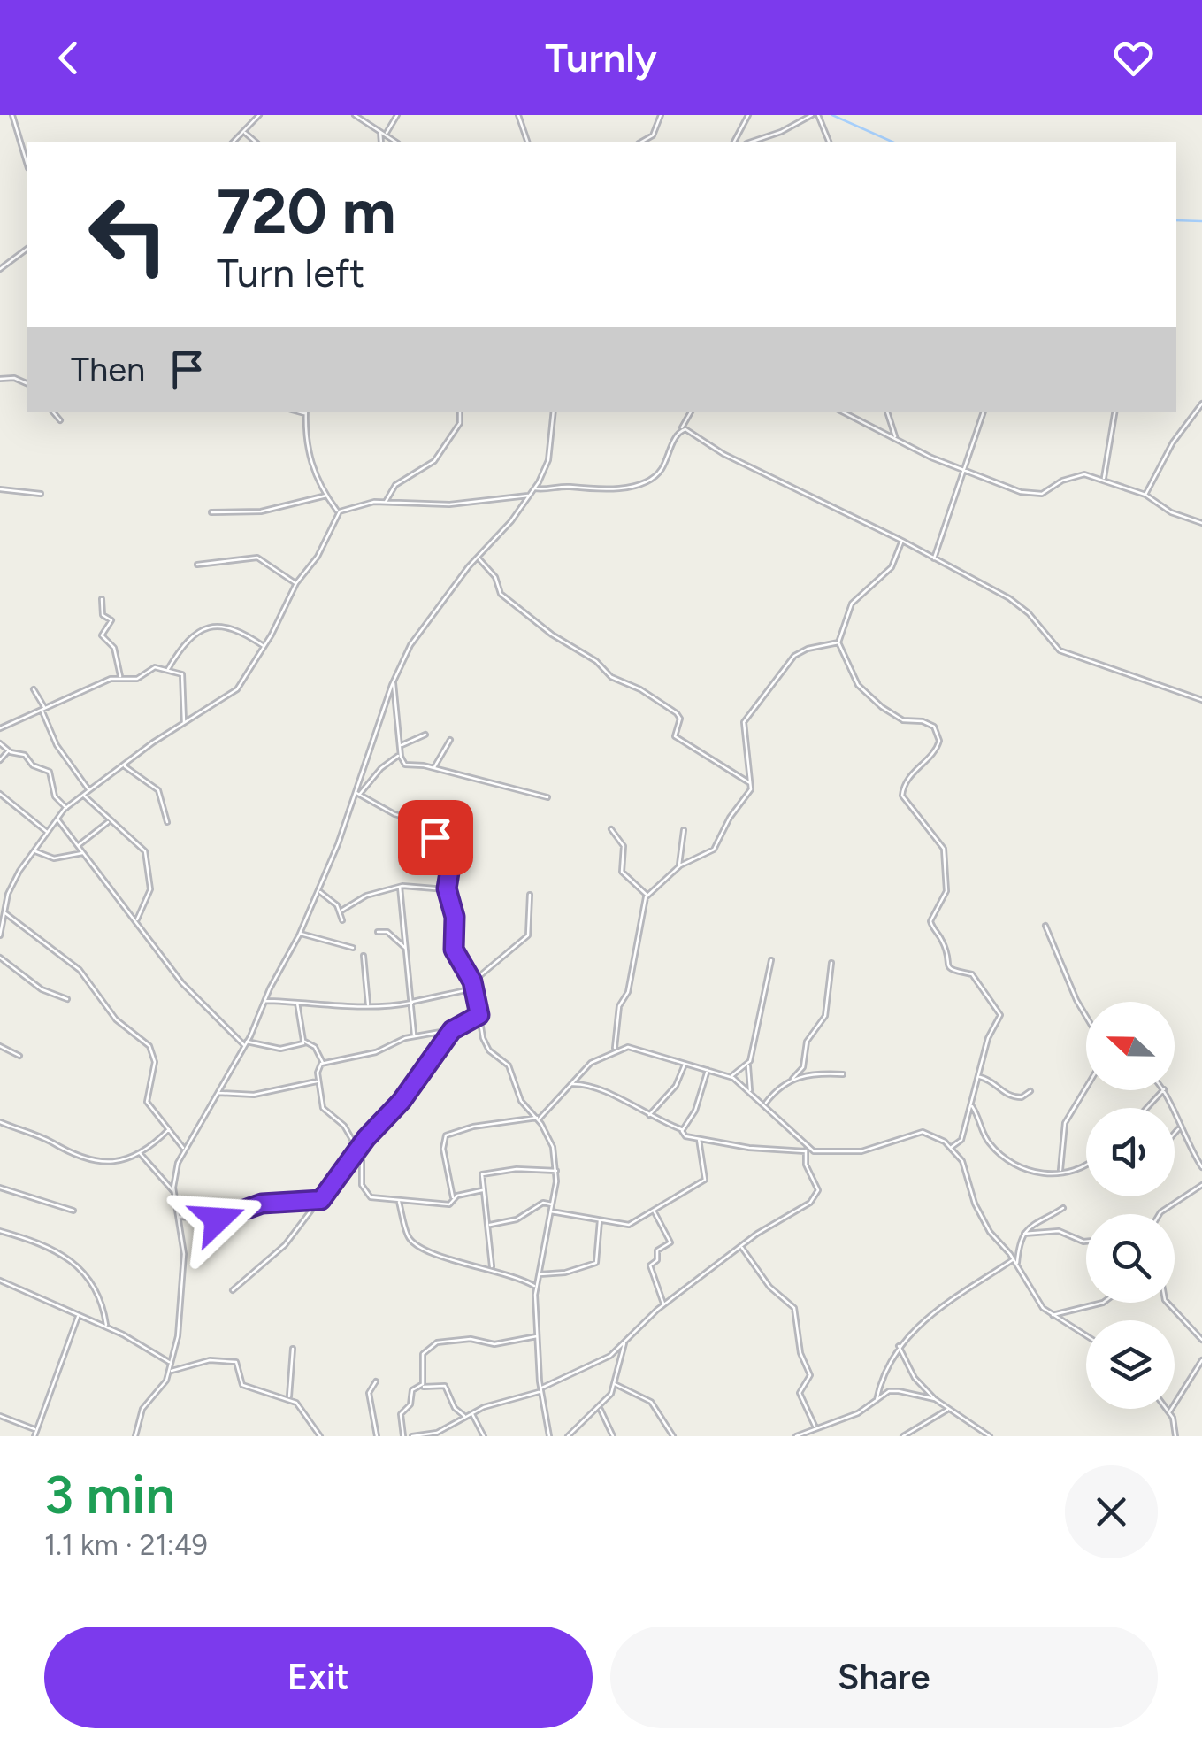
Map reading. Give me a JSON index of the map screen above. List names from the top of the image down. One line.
{"north":"left","page":{"header":"Turnly","turn":["720 m","Turn left"],"then":"Then","heading":["3 min","1.1 km · 21:49"],"buttons":["Exit","Share"]}}
